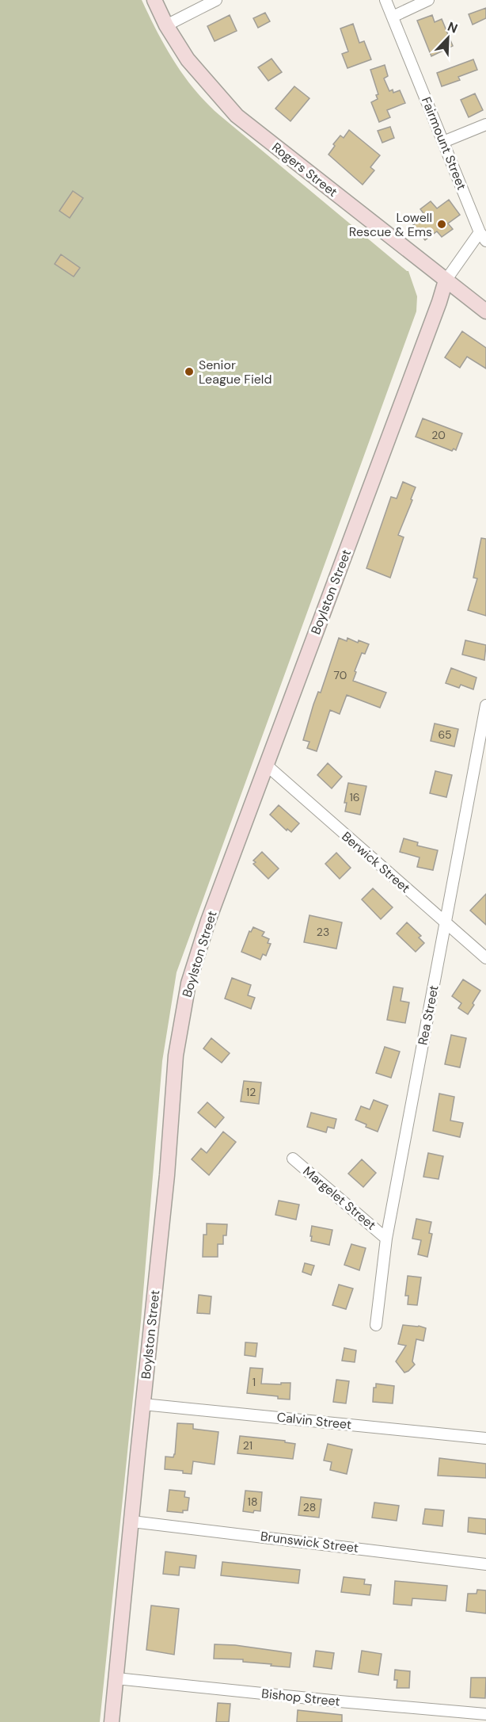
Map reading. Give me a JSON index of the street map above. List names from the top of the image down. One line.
{"streets":{"main road":["Rogers Street","Boylston Street"],"street":["Fairmount Street","Berwick Street","Rea Street","Margelet Street","Calvin Street","Brunswick Street","Bishop Street"]},"crossings":[["Fairmount Street","Rogers Street"],["Fairmount Street","Boylston Street"],["Rogers Street","Boylston Street"],["Boylston Street","Berwick Street"],["Boylston Street","Calvin Street"],["Boylston Street","Brunswick Street"],["Boylston Street","Bishop Street"],["Berwick Street","Rea Street"],["Rea Street","Margelet Street"]],"places":["Lowell Rescue & Ems","Senior League Field"],"house_numbers":["20","70","65","16","23","12","1","21","18","28"],"north":"top right"}
